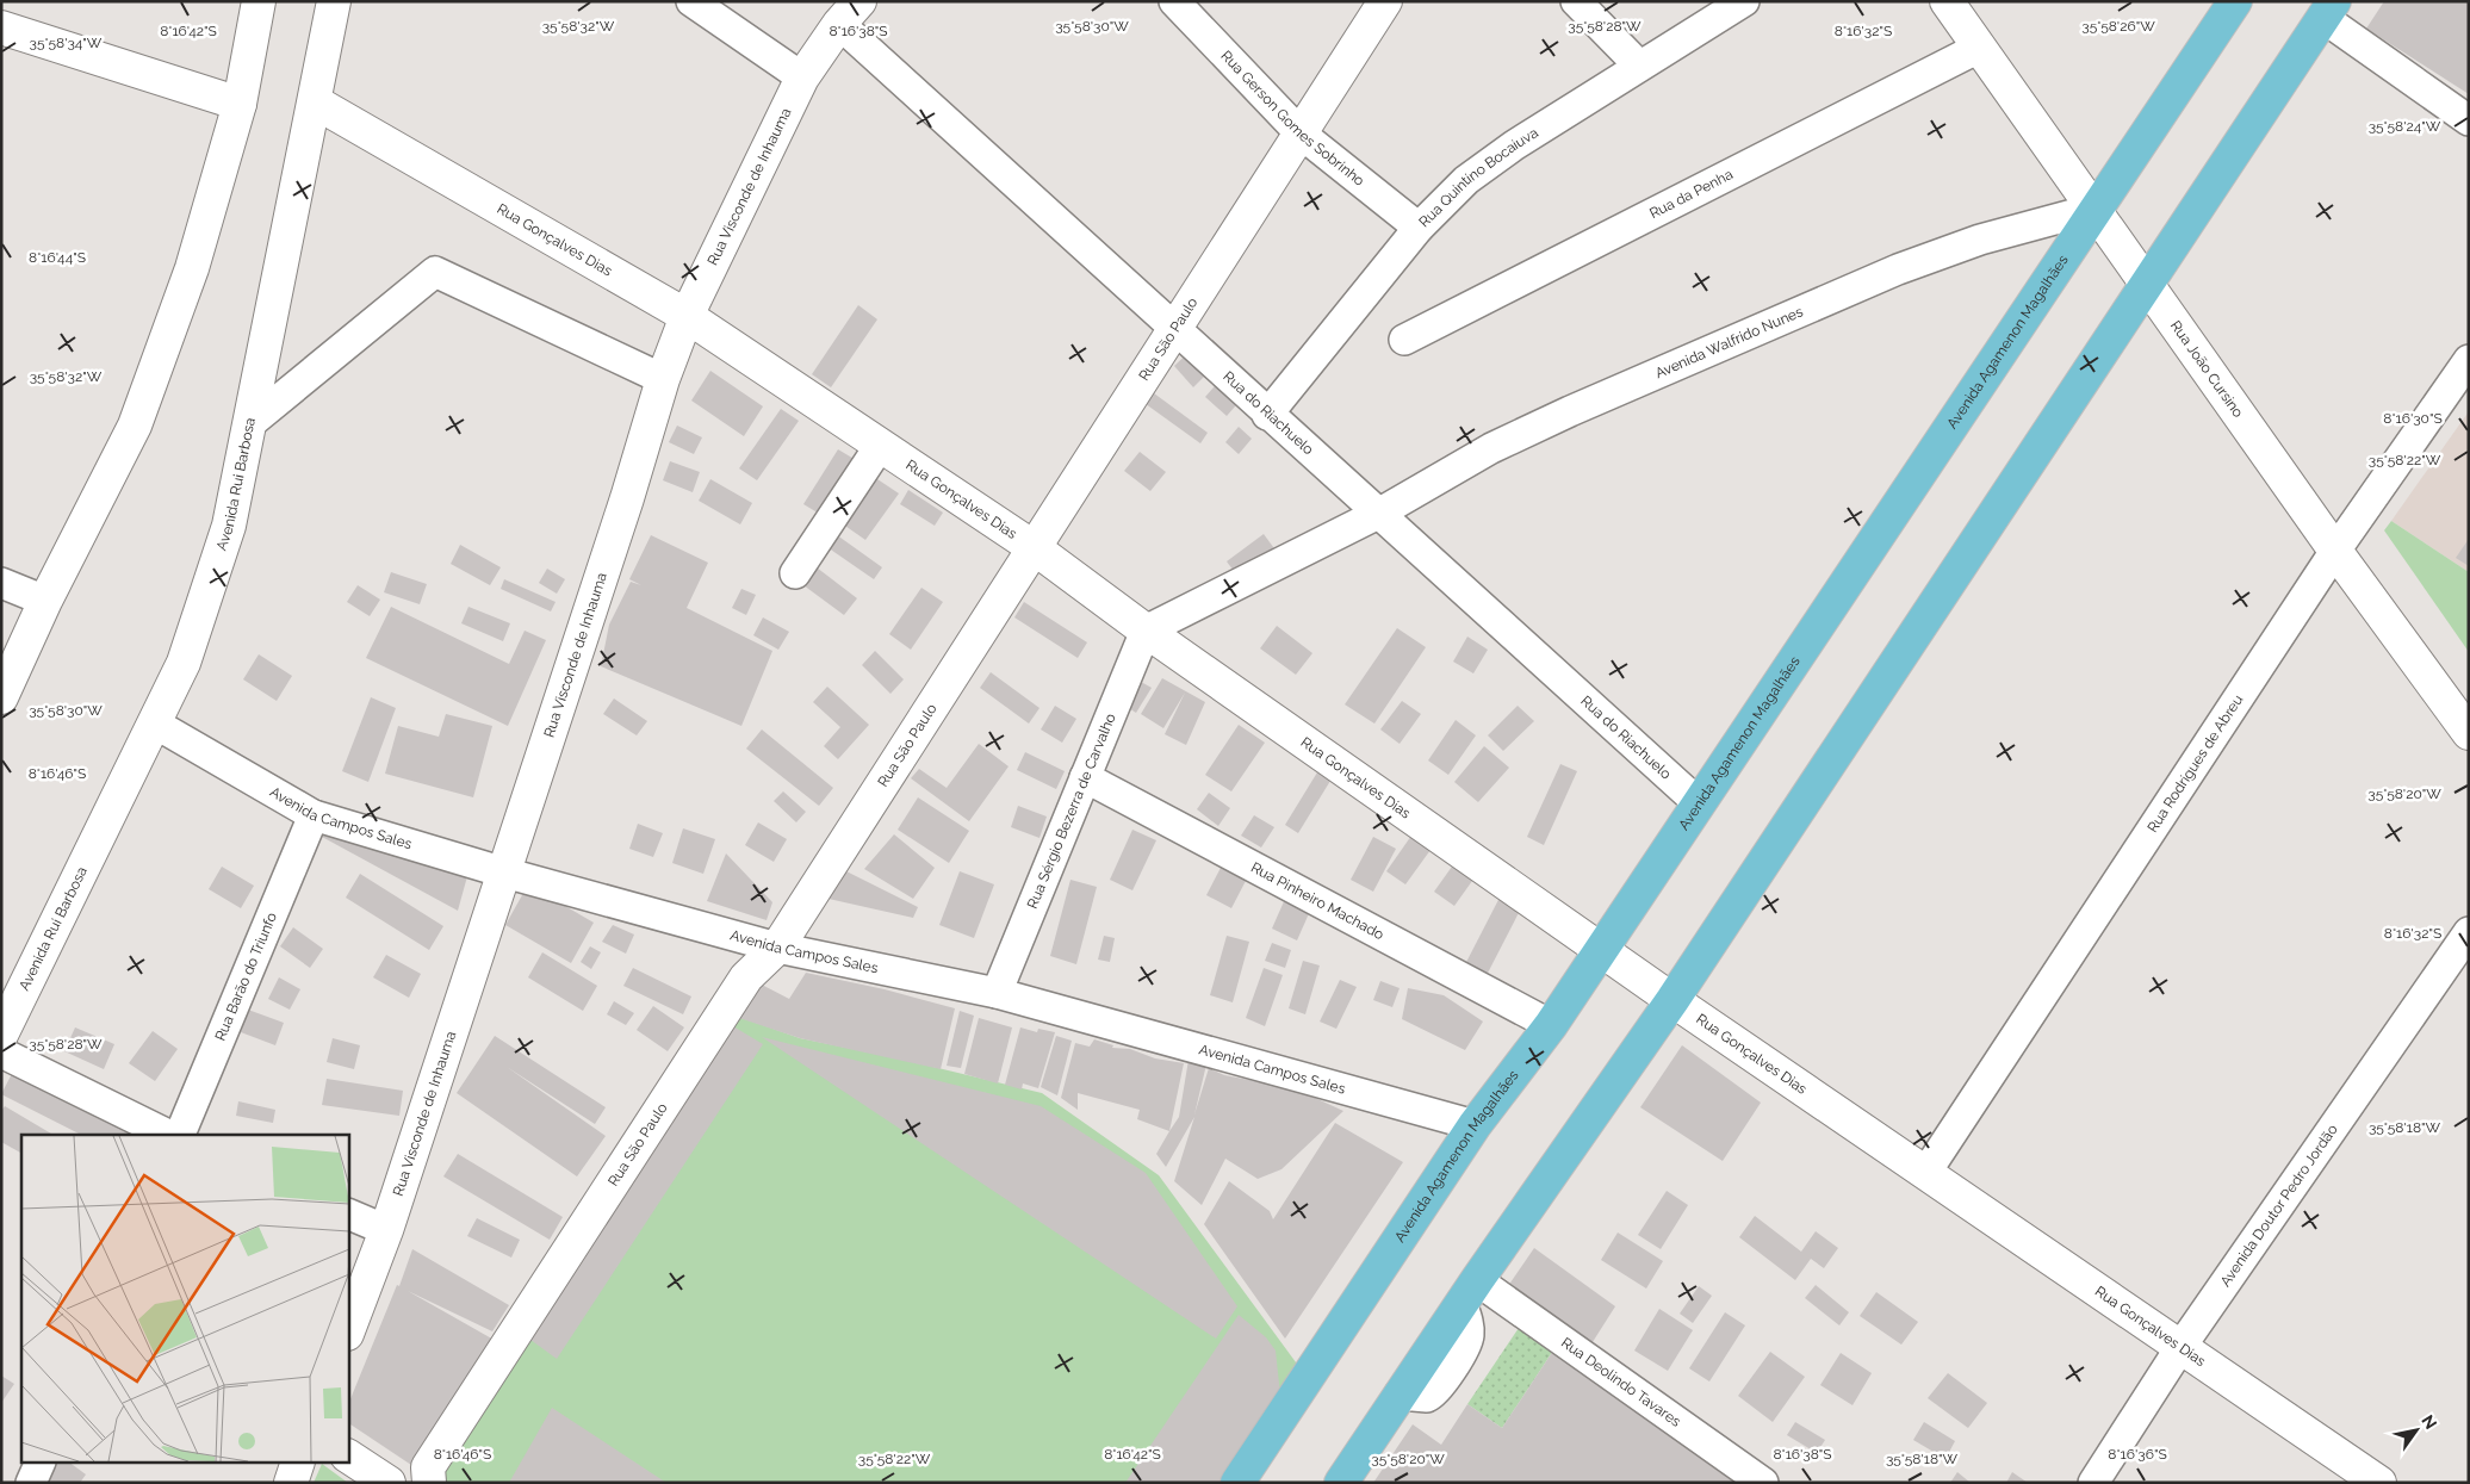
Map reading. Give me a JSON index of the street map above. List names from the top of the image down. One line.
{"streets":{"main road":["Avenida Agamenon Magalhães"],"street":["Rua Gerson Gomes Sobrinho","Rua Quintino Bocaiuva","Rua Visconde de Inhauma","Rua da Penha","Rua Gonçalves Dias","Rua São Paulo","Avenida Walfrido Nunes","Rua João Cursino","Rua do Riachuelo","Avenida Rui Barbosa","Rua Rodrigues de Abreu","Rua Sérgio Bezerra de Carvalho","Avenida Campos Sales","Rua Pinheiro Machado","Rua Barão do Triunfo","Avenida Doutor Pedro Jordão","Rua Deolindo Tavares"]},"crossings":[["Rua Gerson Gomes Sobrinho","Rua Quintino Bocaiuva"],["Rua Gerson Gomes Sobrinho","Rua São Paulo"],["Rua Quintino Bocaiuva","Rua do Riachuelo"],["Rua Visconde de Inhauma","Rua Gonçalves Dias"],["Rua Visconde de Inhauma","Rua do Riachuelo"],["Rua Visconde de Inhauma","Avenida Campos Sales"],["Rua da Penha","Rua João Cursino"],["Rua Gonçalves Dias","Rua São Paulo"],["Rua Gonçalves Dias","Avenida Agamenon Magalhães"],["Rua Gonçalves Dias","Avenida Walfrido Nunes"],["Rua Gonçalves Dias","Avenida Rui Barbosa"],["Rua Gonçalves Dias","Rua Rodrigues de Abreu"],["Rua Gonçalves Dias","Rua Sérgio Bezerra de Carvalho"],["Rua Gonçalves Dias","Avenida Doutor Pedro Jordão"],["Rua São Paulo","Rua do Riachuelo"],["Rua São Paulo","Avenida Campos Sales"],["Avenida Agamenon Magalhães","Avenida Walfrido Nunes"],["Avenida Agamenon Magalhães","Rua João Cursino"],["Avenida Agamenon Magalhães","Rua do Riachuelo"],["Avenida Agamenon Magalhães","Avenida Campos Sales"],["Avenida Agamenon Magalhães","Rua Pinheiro Machado"],["Avenida Walfrido Nunes","Rua João Cursino"],["Avenida Walfrido Nunes","Rua do Riachuelo"],["Avenida Walfrido Nunes","Rua Sérgio Bezerra de Carvalho"],["Rua João Cursino","Rua Rodrigues de Abreu"],["Avenida Rui Barbosa","Avenida Campos Sales"],["Rua Sérgio Bezerra de Carvalho","Avenida Campos Sales"],["Rua Sérgio Bezerra de Carvalho","Rua Pinheiro Machado"],["Avenida Campos Sales","Rua Barão do Triunfo"]],"north":"top right","coordinates":["35°58'32\"W","35°58'30\"W","35°58'28\"W","35°58'26\"W","8°16'42\"S","8°16'38\"S","8°16'32\"S","35°58'34\"W","35°58'24\"W","8°16'44\"S","8°16'30\"S","35°58'22\"W","8°16'46\"S","35°58'20\"W","35°58'18\"W","8°16'36\"S"]}
